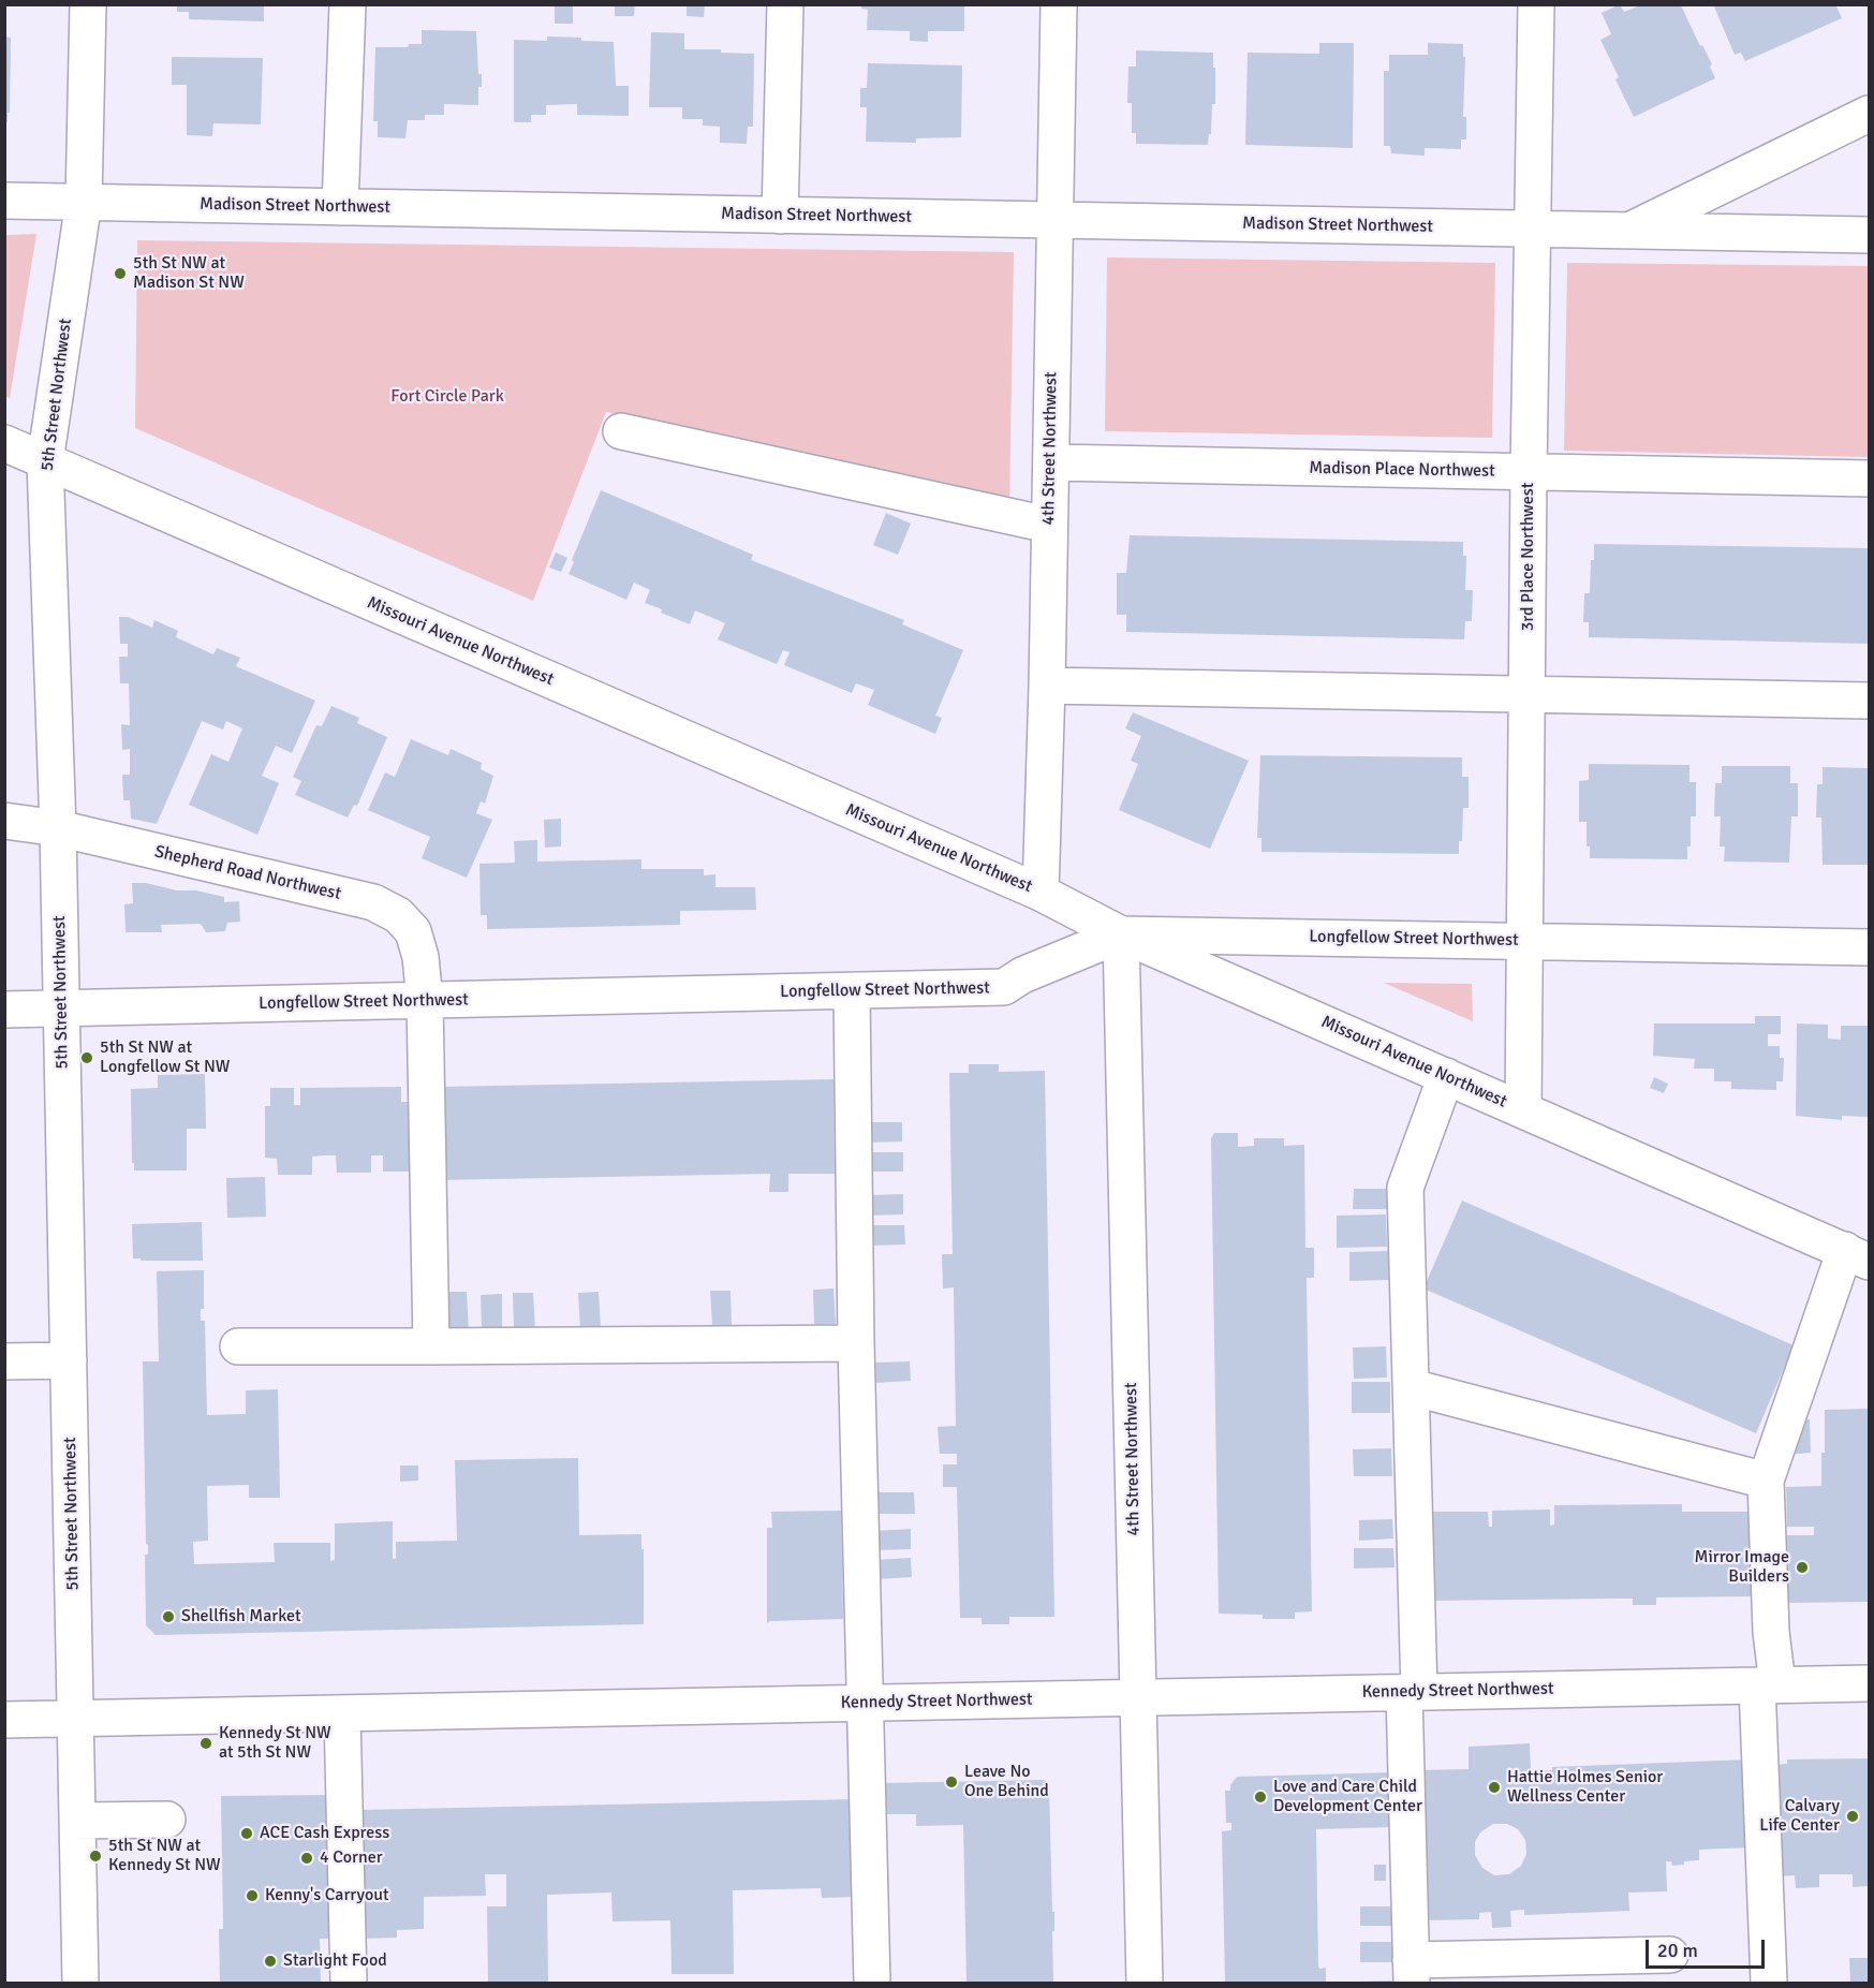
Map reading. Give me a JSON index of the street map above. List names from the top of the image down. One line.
{"streets":{"street":["Madison Street Northwest","5th Street Northwest","4th Street Northwest","Madison Place Northwest","3rd Place Northwest","Missouri Avenue Northwest","Shepherd Road Northwest","Longfellow Street Northwest","Kennedy Street Northwest"]},"crossings":[["Madison Street Northwest","5th Street Northwest"],["Madison Street Northwest","4th Street Northwest"],["Madison Street Northwest","3rd Place Northwest"],["5th Street Northwest","Missouri Avenue Northwest"],["5th Street Northwest","Shepherd Road Northwest"],["5th Street Northwest","Longfellow Street Northwest"],["5th Street Northwest","Kennedy Street Northwest"],["4th Street Northwest","Madison Place Northwest"],["4th Street Northwest","Missouri Avenue Northwest"],["4th Street Northwest","Longfellow Street Northwest"],["4th Street Northwest","Kennedy Street Northwest"],["Madison Place Northwest","3rd Place Northwest"],["3rd Place Northwest","Missouri Avenue Northwest"],["3rd Place Northwest","Longfellow Street Northwest"],["Missouri Avenue Northwest","Longfellow Street Northwest"],["Shepherd Road Northwest","Longfellow Street Northwest"]],"parks":["Fort Circle Park"],"places":["5th St NW at Madison St NW","5th St NW at Longfellow St NW","Mirror Image Builders","Shellfish Market","Kennedy St NW at 5th St NW","Leave No One Behind","Hattie Holmes Senior Wellness Center","Love and Care Child Development Center","Calvary Life Center","ACE Cash Express","5th St NW at Kennedy St NW","4 Corner","Kenny's Carryout","Starlight Food"],"scale_bar":"20 m"}
